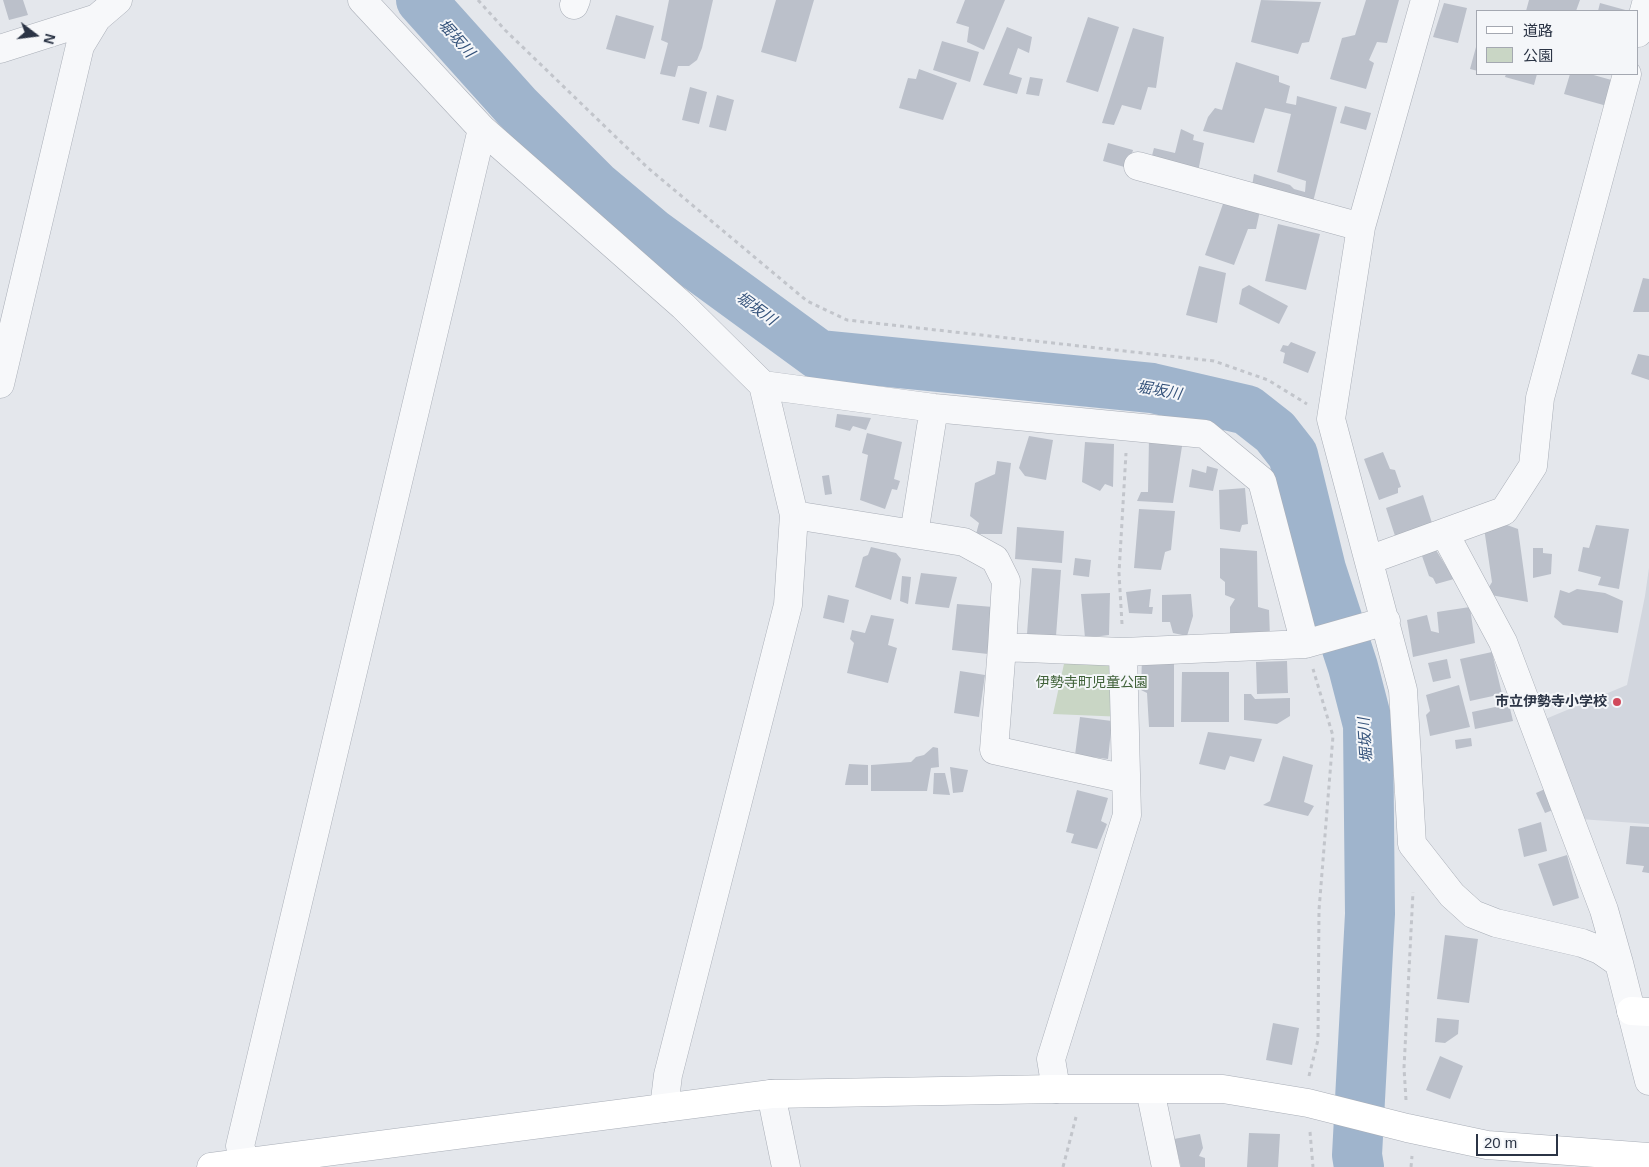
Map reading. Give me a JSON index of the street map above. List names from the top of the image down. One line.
{"water":["堀坂川"],"parks":["伊勢寺町児童公園"],"places":["市立伊勢寺小学校"],"legend":["道路","公園"],"scale_bar":"20 m","north":"right"}
